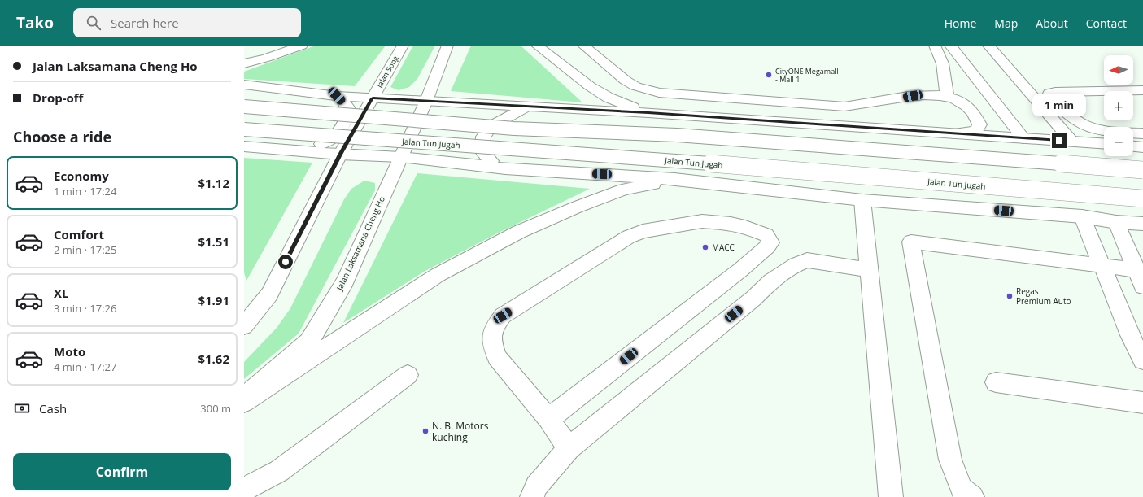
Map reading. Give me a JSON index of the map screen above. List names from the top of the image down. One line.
{"streets":{"main road":["Jalan Song","Jalan Tun Jugah","Jalan Laksamana Cheng Ho"]},"crossings":[["Jalan Tun Jugah","Jalan Laksamana Cheng Ho"]],"places":["CityONE Megamall - Mall 1","MACC","Regas Premium Auto","N. B. Motors kuching"],"north":"left","page":{"header":"Tako","search":"Search here","nav":["Home","Map","About","Contact"],"banner":["Jalan Laksamana Cheng Ho","Drop-off"],"map_buttons":["+","−"],"bubble":"1 min","heading":"Choose a ride","list":[{"name":"Economy","note":"1 min · 17:24","value":"$1.12"},{"name":"Comfort","note":"2 min · 17:25","value":"$1.51"},{"name":"XL","note":"3 min · 17:26","value":"$1.91"},{"name":"Moto","note":"4 min · 17:27","value":"$1.62"}],"pay":["Cash","300 m"],"buttons":"Confirm"}}
